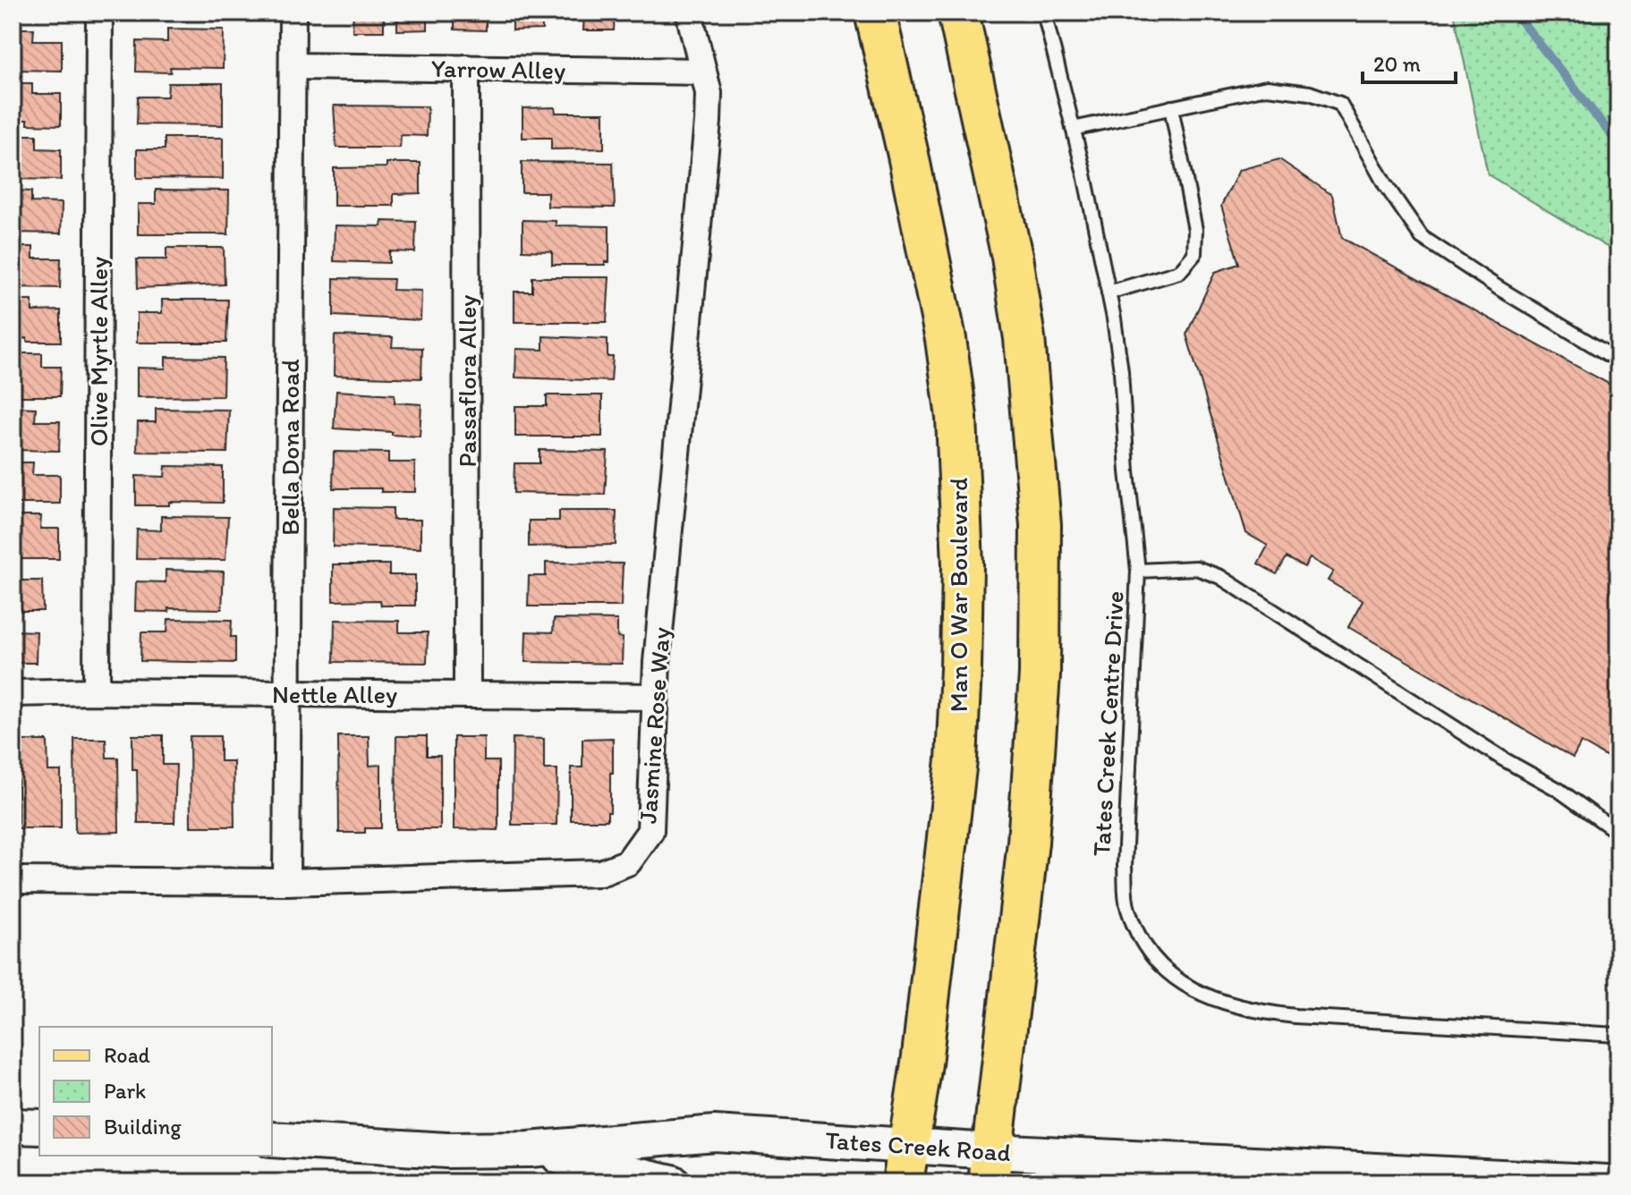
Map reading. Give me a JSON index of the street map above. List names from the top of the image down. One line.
{"streets":{"main road":["Man O War Boulevard","Tates Creek Road"],"street":["Yarrow Alley","Olive Myrtle Alley","Passaflora Alley","Bella Dona Road","Nettle Alley","Jasmine Rose Way"],"lane":["Tates Creek Centre Drive"]},"crossings":[["Yarrow Alley","Passaflora Alley"],["Yarrow Alley","Bella Dona Road"],["Yarrow Alley","Jasmine Rose Way"],["Olive Myrtle Alley","Nettle Alley"],["Passaflora Alley","Nettle Alley"],["Bella Dona Road","Nettle Alley"],["Bella Dona Road","Jasmine Rose Way"],["Man O War Boulevard","Tates Creek Road"],["Nettle Alley","Jasmine Rose Way"]],"legend":["Road","Park","Building"],"scale_bar":"20 m"}
